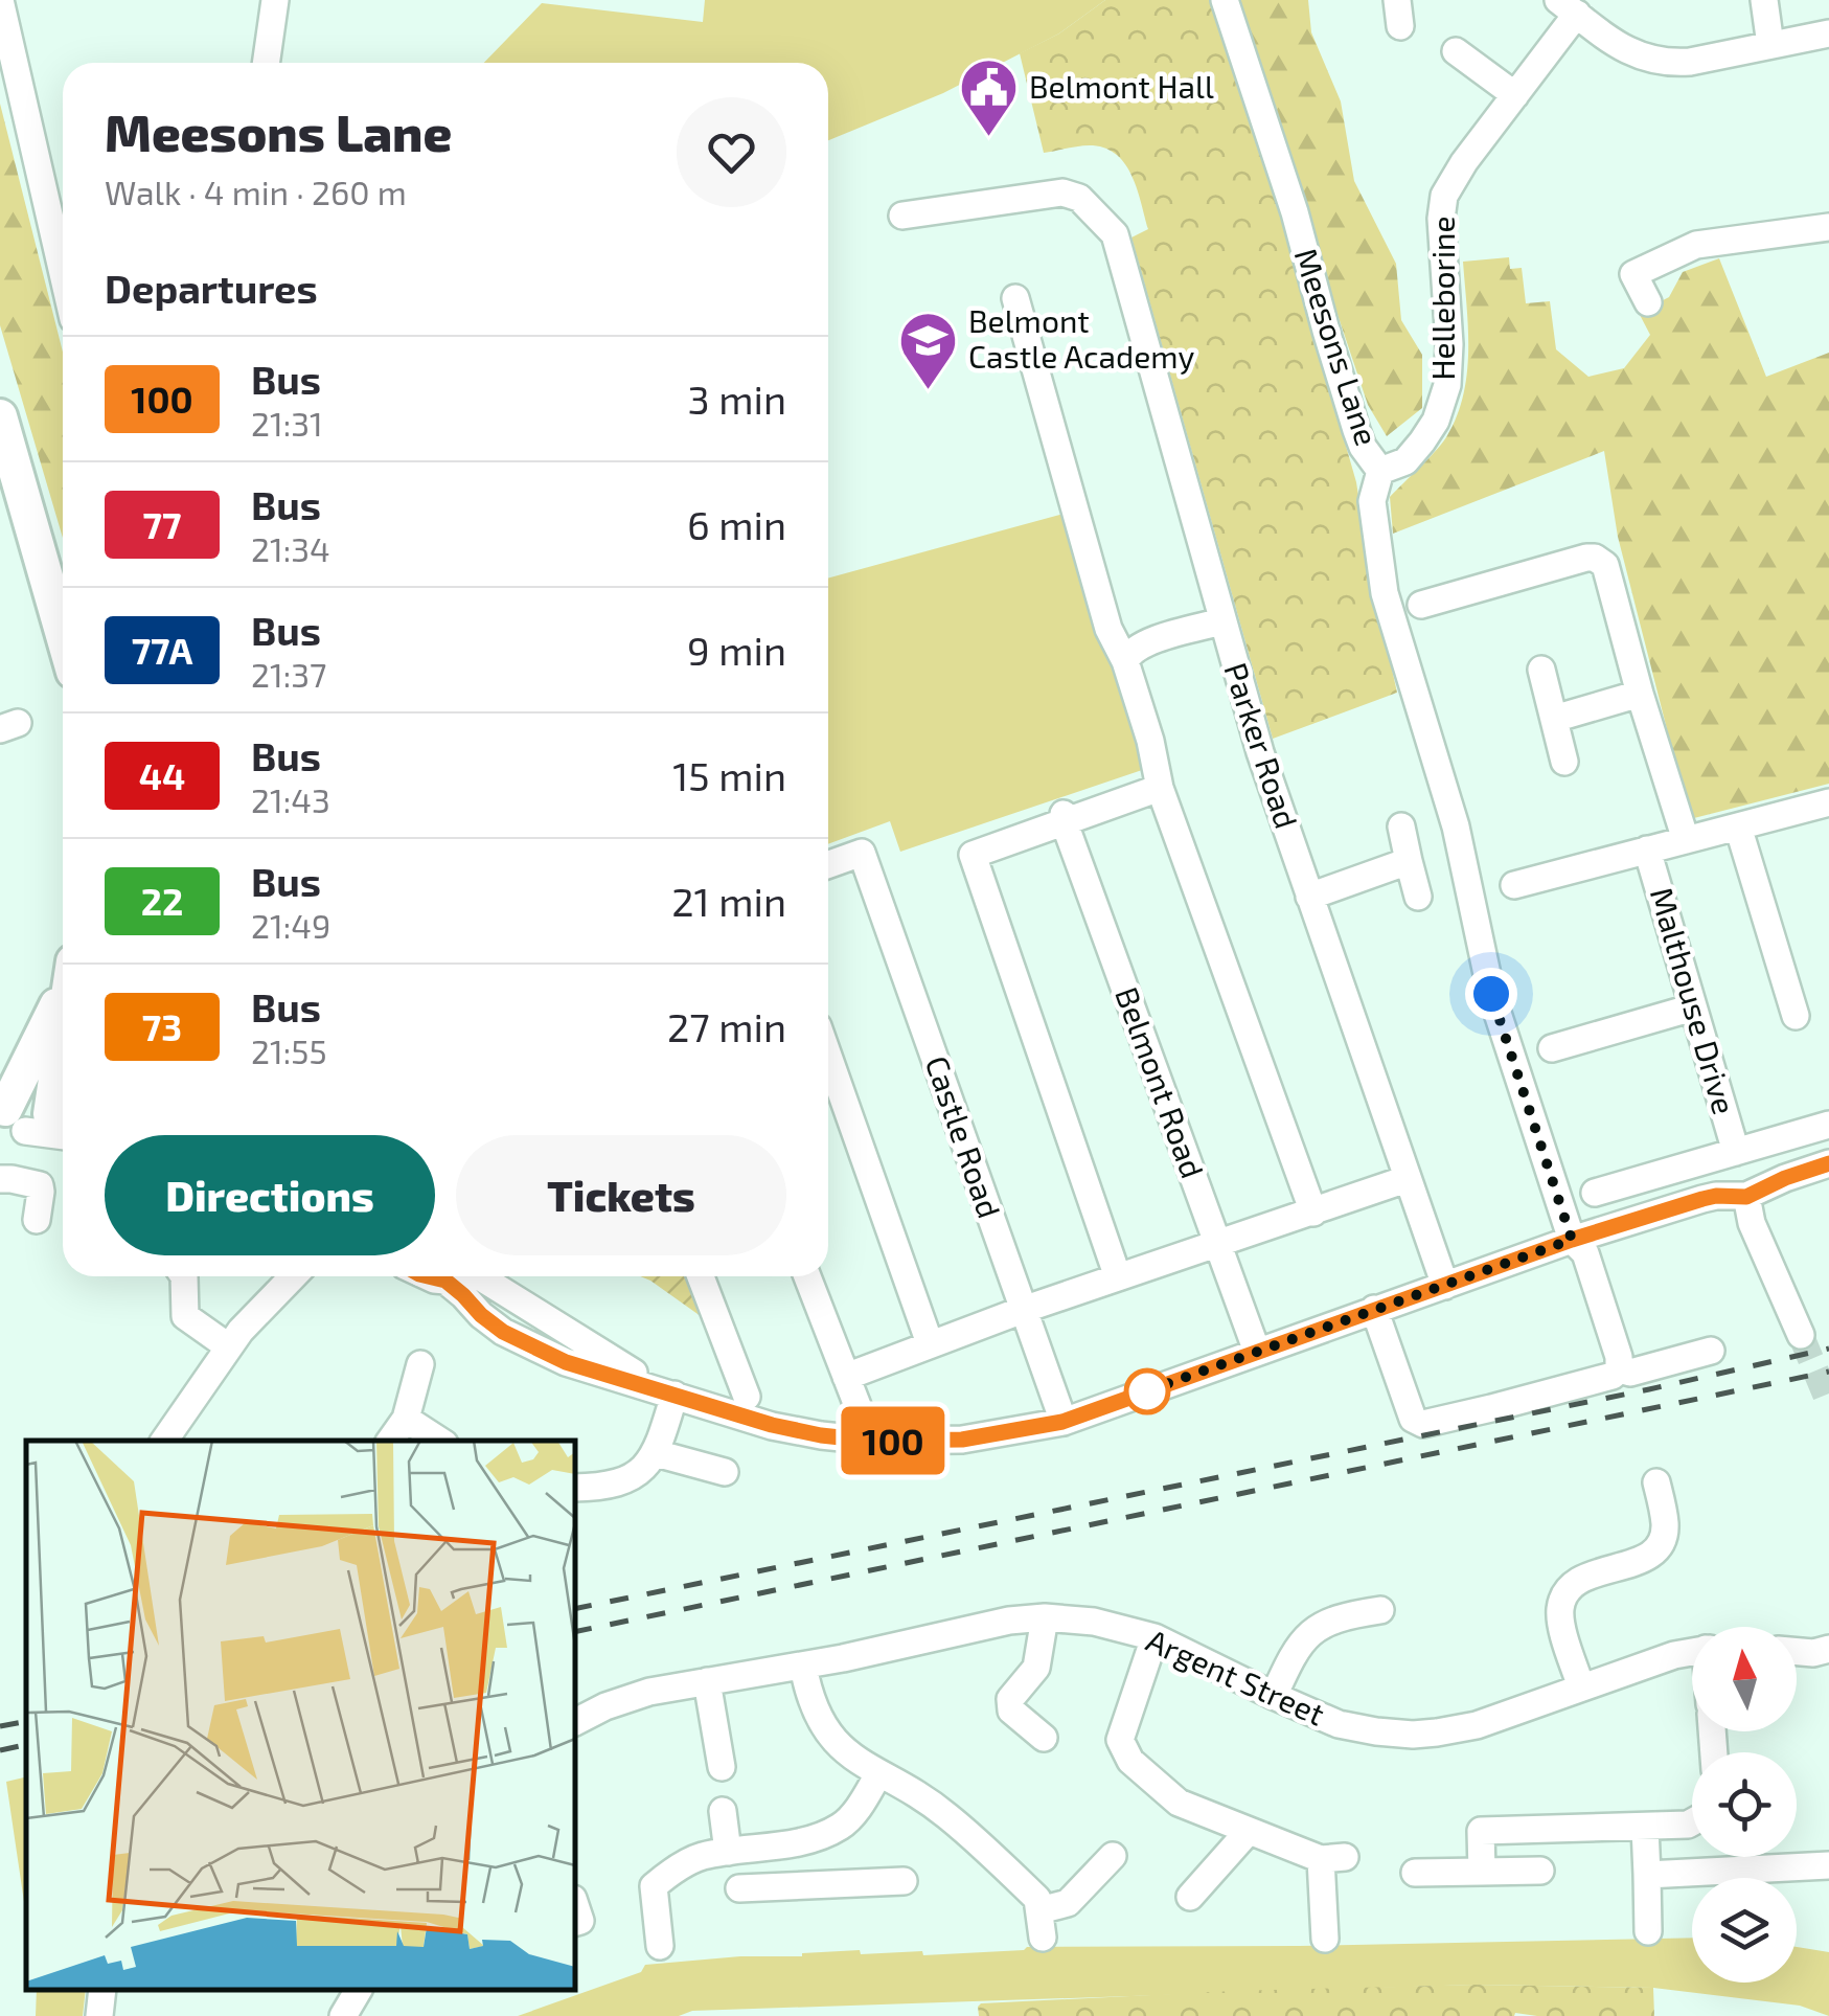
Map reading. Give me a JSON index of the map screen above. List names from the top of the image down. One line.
{"streets":{"street":["Helleborine","Meesons Lane","Parker Road","Malthouse Drive","Belmont Road","Castle Road","Argent Street"]},"crossings":[["Helleborine","Meesons Lane"]],"places":{"public building":["Belmont Hall"],"school or university":["Belmont Castle Academy"]},"lines":["bus line 100"],"north":"top","page":{"on_map":"100","heading":[["Meesons Lane","Walk · 4 min · 260 m"],"Departures"],"list":[{"mark":"100","name":"Bus","note":"21:31","value":"3 min"},{"mark":"77","name":"Bus","note":"21:34","value":"6 min"},{"mark":"77A","name":"Bus","note":"21:37","value":"9 min"},{"mark":"44","name":"Bus","note":"21:43","value":"15 min"},{"mark":"22","name":"Bus","note":"21:49","value":"21 min"},{"mark":"73","name":"Bus","note":"21:55","value":"27 min"}],"buttons":["Directions","Tickets"]}}
